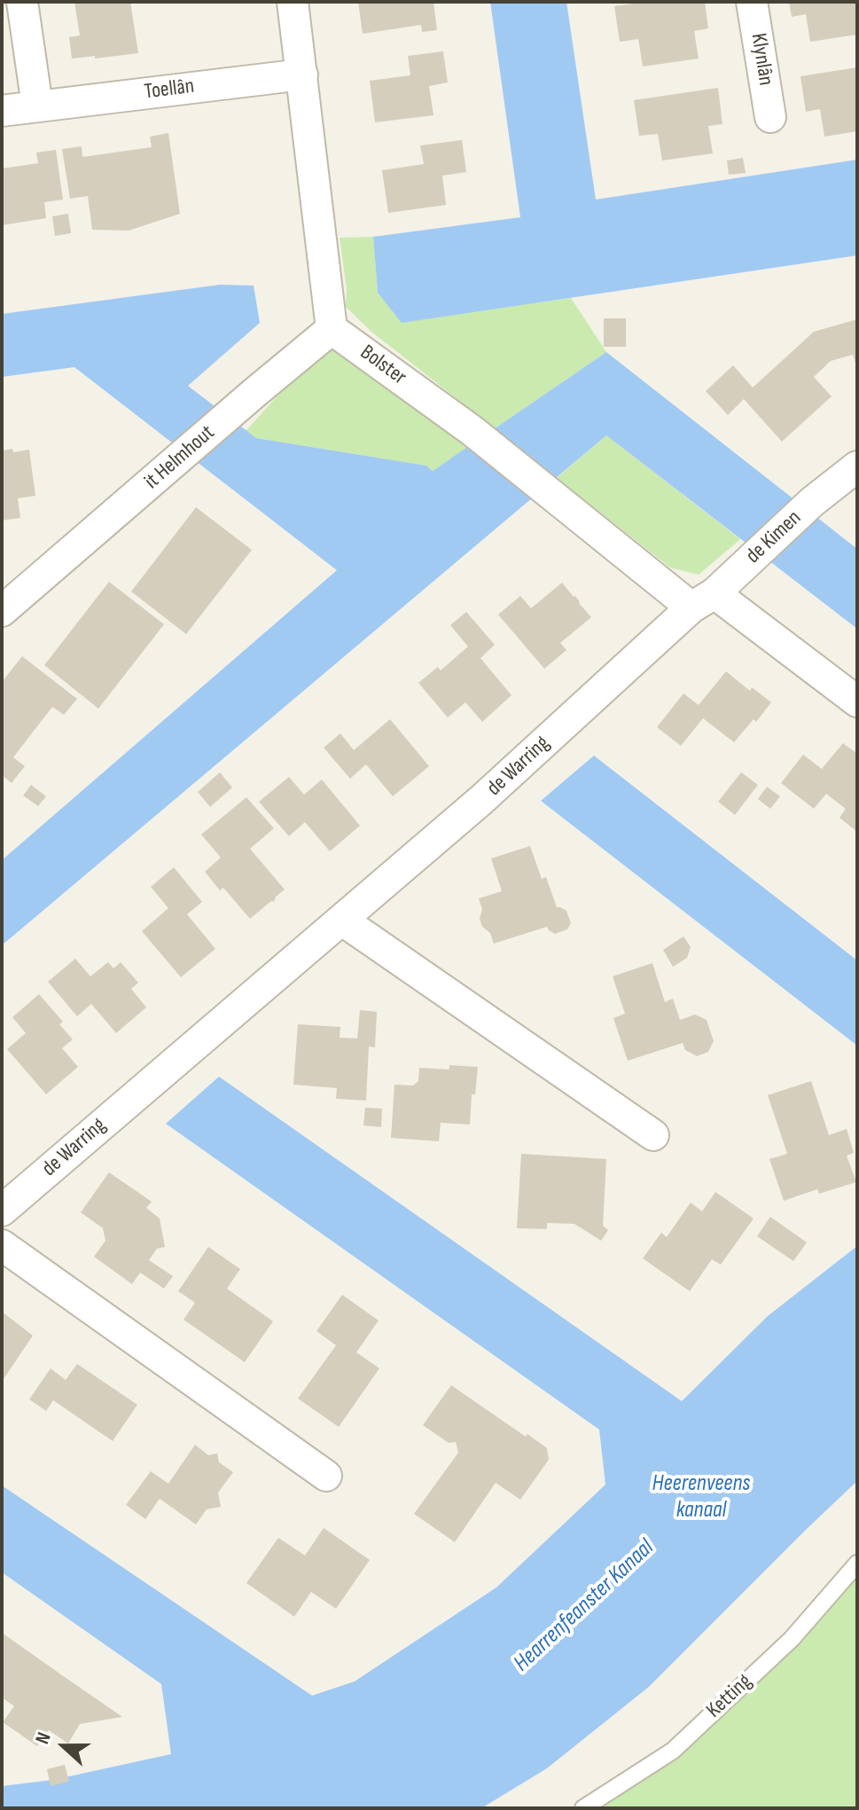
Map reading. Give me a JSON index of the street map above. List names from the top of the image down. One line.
{"streets":{"street":["Klynlân","Toellân","Bolster","it Helmhout","de Kimen","de Warring"],"lane":["Ketting"]},"crossings":[["Bolster","it Helmhout"],["Bolster","de Kimen"],["Bolster","de Warring"],["de Kimen","de Warring"]],"water":["Heerenveens kanaal","Hearrenfeanster Kanaal"],"north":"left"}
